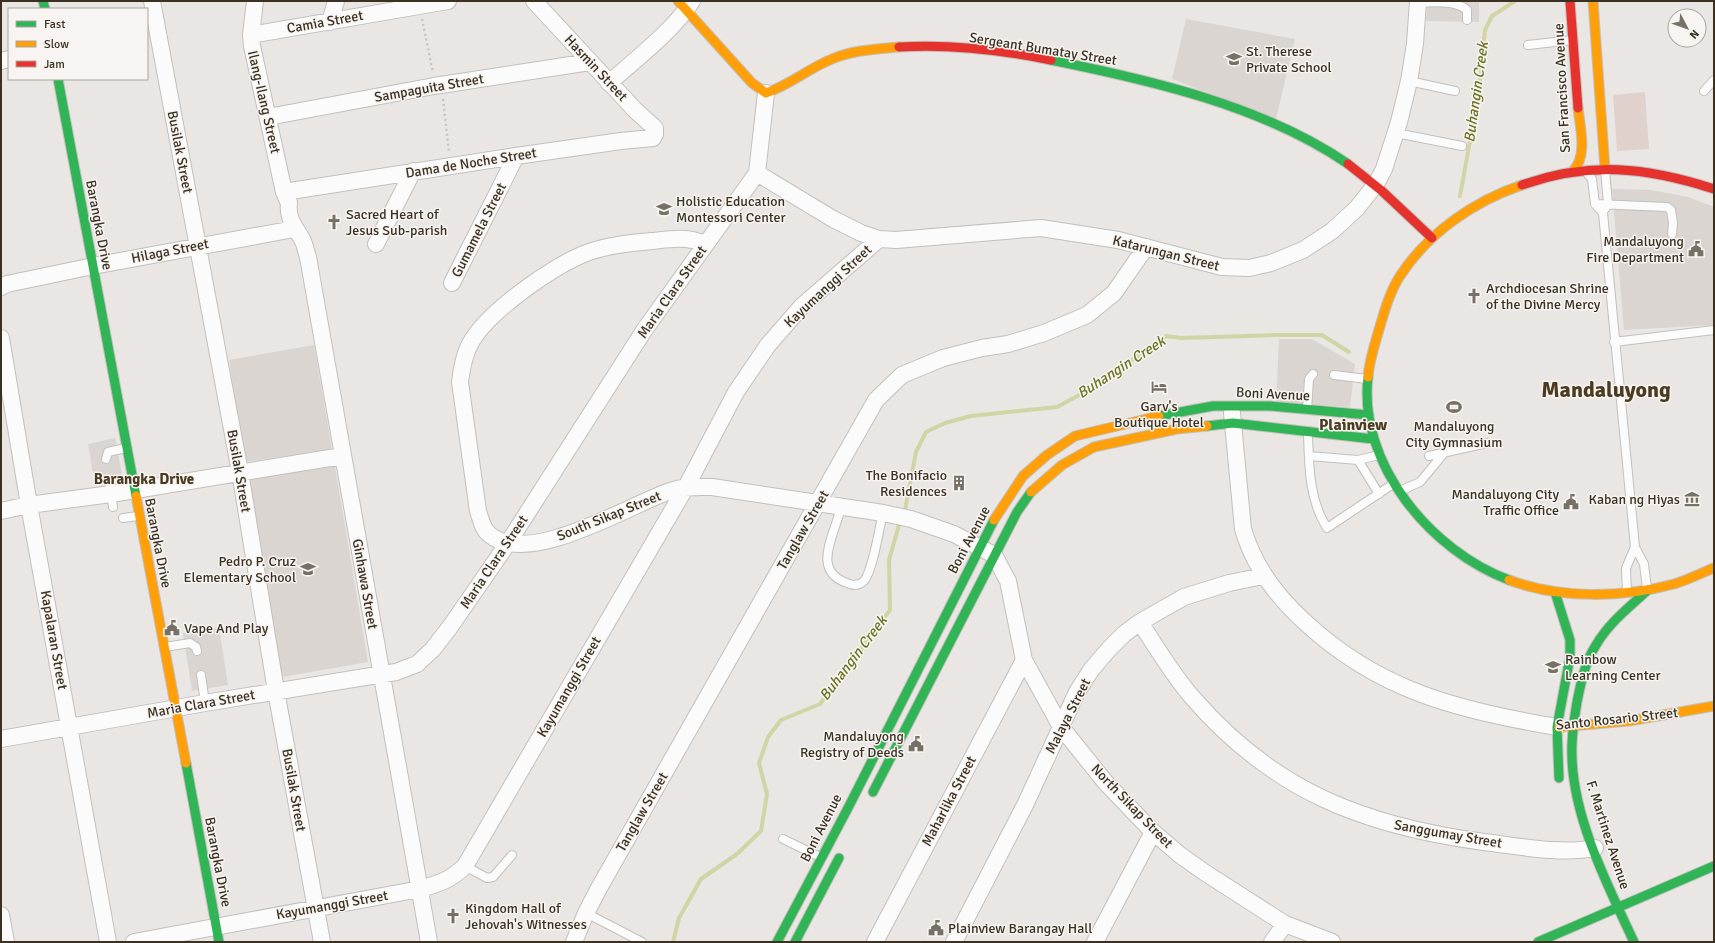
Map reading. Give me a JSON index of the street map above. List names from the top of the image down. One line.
{"streets":{"main road":["Sergeant Bumatay Street","San Francisco Avenue","Barangka Drive","Boni Avenue","Santo Rosario Street","F. Martinez Avenue"],"street":["Camia Street","Hasmin Street","Sampaguita Street","Ilang-Ilang Street","Busilak Street","Dama de Noche Street","Gumamela Street","Hilaga Street","Katarungan Street","Kayumanggi Street","Maria Clara Street","South Sikap Street","Tanglaw Street","Ginhawa Street","Kapalaran Street","Malaya Street","Maharlika Street","North Sikap Street","Sanggumay Street"]},"crossings":[["Camia Street","Ilang-Ilang Street"],["Sergeant Bumatay Street","Katarungan Street"],["Sergeant Bumatay Street","Maria Clara Street"],["Hasmin Street","Sampaguita Street"],["Hasmin Street","Dama de Noche Street"],["Sampaguita Street","Ilang-Ilang Street"],["Ilang-Ilang Street","Dama de Noche Street"],["Ilang-Ilang Street","Hilaga Street"],["Ilang-Ilang Street","Ginhawa Street"],["Busilak Street","Hilaga Street"],["Busilak Street","Kayumanggi Street"],["Busilak Street","Maria Clara Street"],["Dama de Noche Street","Gumamela Street"],["Barangka Drive","Hilaga Street"],["Barangka Drive","Kayumanggi Street"],["Barangka Drive","Maria Clara Street"],["Hilaga Street","Ginhawa Street"],["Katarungan Street","Kayumanggi Street"],["Katarungan Street","Maria Clara Street"],["Katarungan Street","Tanglaw Street"],["Kayumanggi Street","South Sikap Street"],["Kayumanggi Street","Ginhawa Street"],["Maria Clara Street","South Sikap Street"],["Maria Clara Street","Ginhawa Street"],["Maria Clara Street","Kapalaran Street"],["Boni Avenue","South Sikap Street"],["Boni Avenue","Santo Rosario Street"],["Boni Avenue","North Sikap Street"],["South Sikap Street","Tanglaw Street"],["South Sikap Street","North Sikap Street"],["Malaya Street","Santo Rosario Street"],["Malaya Street","North Sikap Street"],["Malaya Street","Sanggumay Street"],["Santo Rosario Street","F. Martinez Avenue"],["Maharlika Street","North Sikap Street"],["Sanggumay Street","F. Martinez Avenue"]],"districts":["Mandaluyong","Plainview","Barangka Drive"],"water":["Buhangin Creek"],"places":{"school or university":["St. Therese Private School","Holistic Education Montessori Center","Pedro P. Cruz Elementary School","Rainbow Learning Center"],"church":["Sacred Heart of Jesus Sub-parish","Archdiocesan Shrine of the Divine Mercy","Kingdom Hall of Jehovah's Witnesses"],"public building":["Mandaluyong Fire Department","Mandaluyong City Traffic Office","Vape And Play","Mandaluyong Registry of Deeds","Plainview Barangay Hall"],"hotel":["Garv's Boutique Hotel"],"sports":["Mandaluyong City Gymnasium"],"building":["The Bonifacio Residences"],"museum":["Kaban ng Hiyas"]},"legend":["Fast","Slow","Jam"],"north":"bottom right"}
